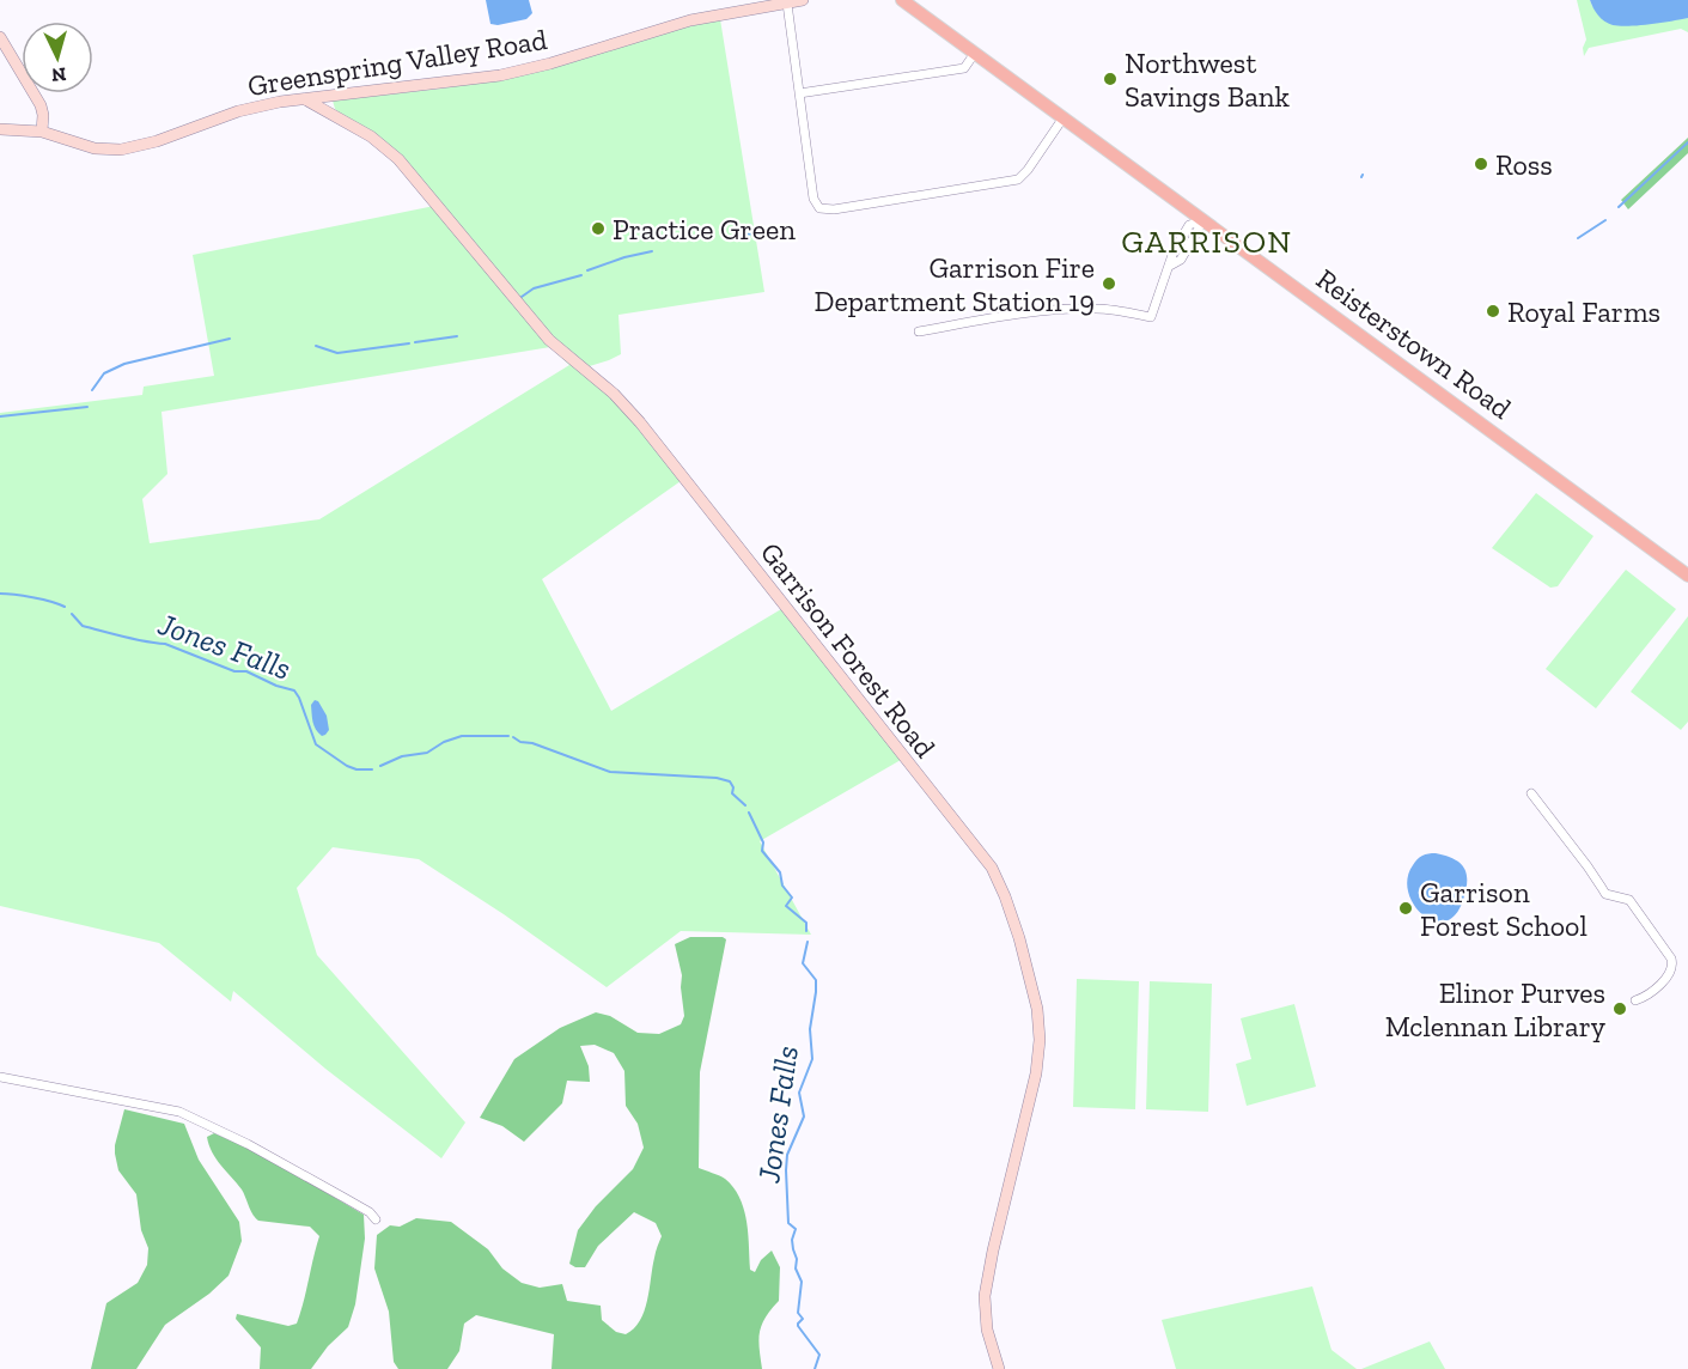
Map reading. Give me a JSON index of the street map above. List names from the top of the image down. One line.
{"streets":{"main road":["Greenspring Valley Road","Reisterstown Road","Garrison Forest Road"]},"crossings":[["Greenspring Valley Road","Garrison Forest Road"]],"districts":["GARRISON"],"water":["Jones Falls"],"places":["Northwest Savings Bank","Ross","Practice Green","Garrison Fire Department Station 19","Royal Farms","Garrison Forest School","Elinor Purves Mclennan Library"],"north":"bottom"}
